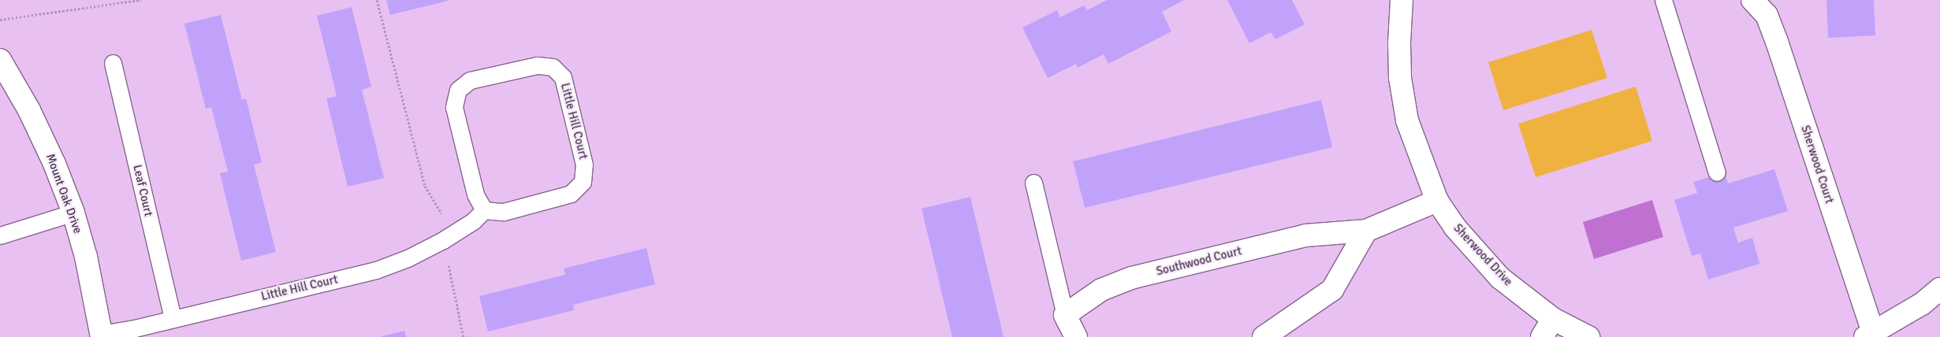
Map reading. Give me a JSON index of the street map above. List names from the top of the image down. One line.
{"streets":{"street":["Sherwood Court","Mount Oak Drive","Sherwood Drive","Southwood Court"],"lane":["Little Hill Court","Leaf Court"]},"crossings":[["Little Hill Court","Leaf Court"],["Little Hill Court","Mount Oak Drive"],["Sherwood Drive","Southwood Court"]]}
